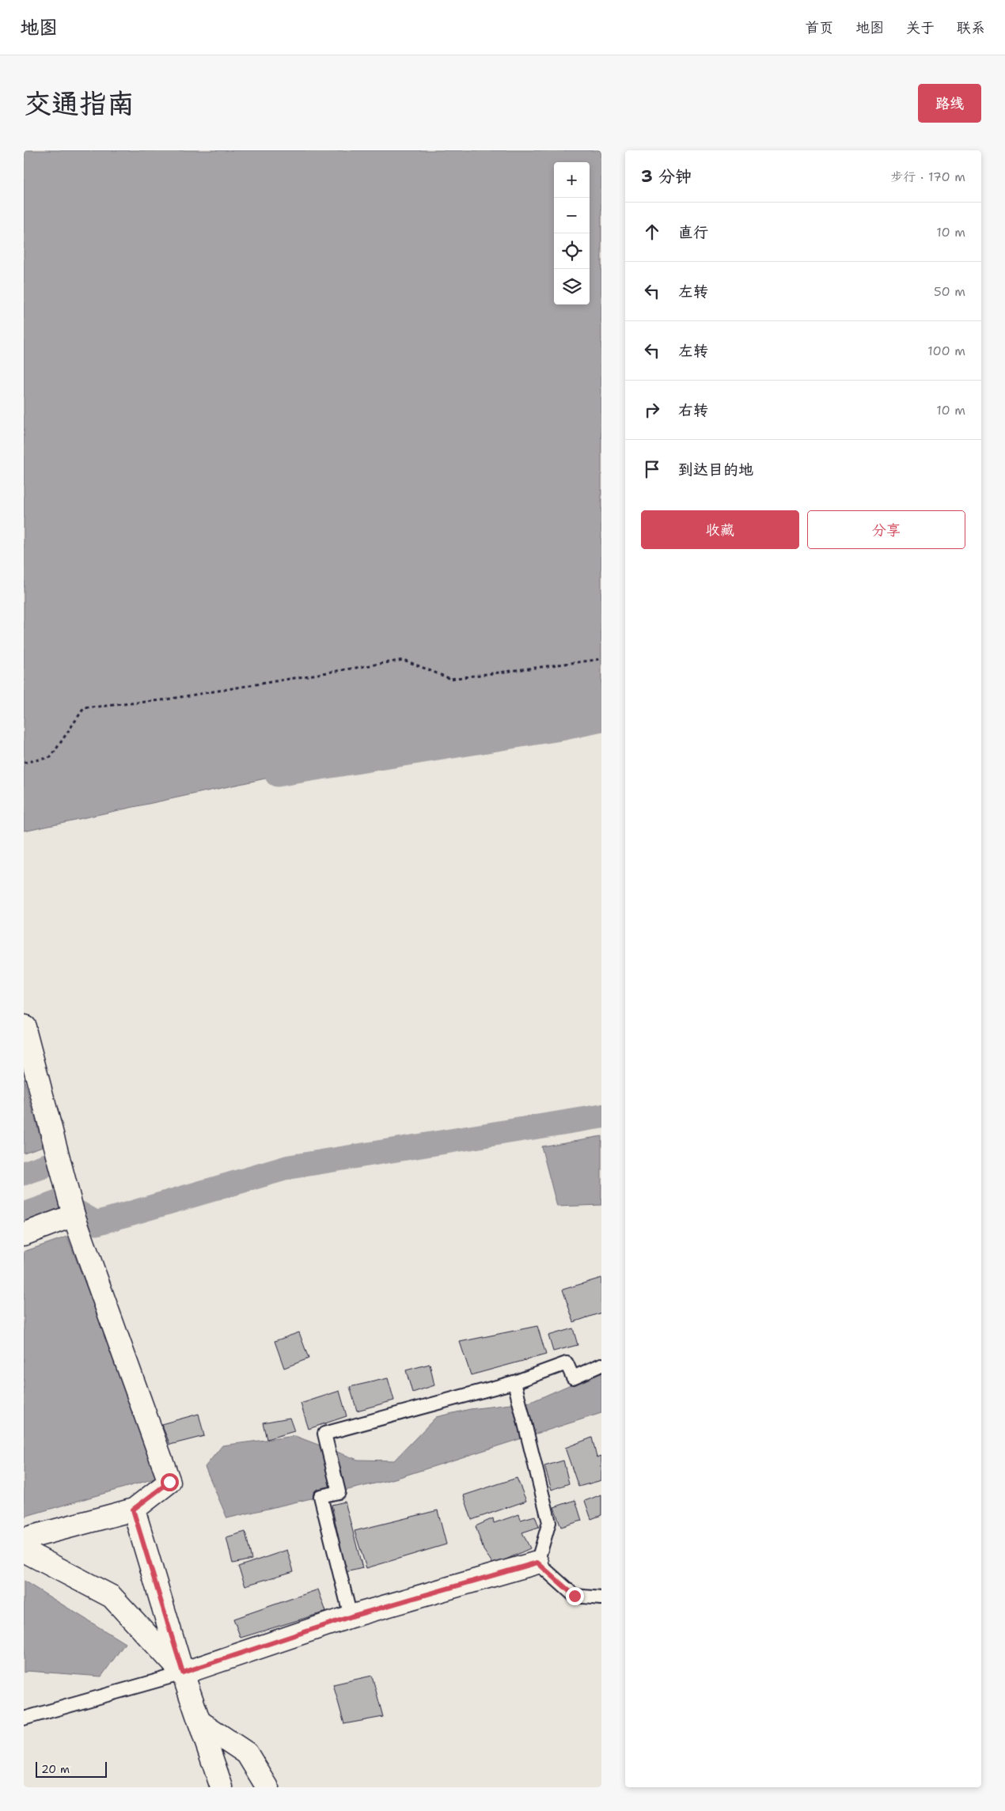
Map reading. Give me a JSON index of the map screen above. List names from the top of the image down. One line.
{"scale_bar":"20 m","page":{"header":"地图","nav":["首页","地图","关于","联系"],"buttons":["路线",["收藏","分享"]],"title":"交通指南","heading":["3 分钟","步行 · 170 m"],"map_buttons":["+","−"],"list":[["直行","10 m"],["左转","50 m"],["左转","100 m"],["右转","10 m"],"到达目的地"],"scale":"20 m"}}
